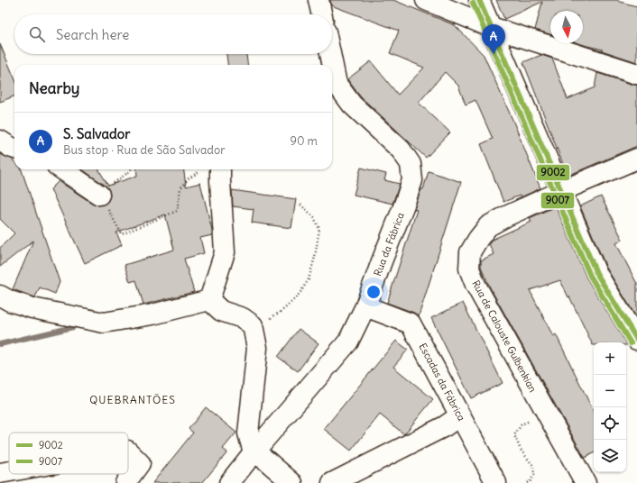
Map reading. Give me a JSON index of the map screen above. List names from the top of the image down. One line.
{"streets":{"street":["Rua da Fábrica","Rua de Calouste Gulbenkian","Escadas da Fábrica"]},"crossings":[["Rua da Fábrica","Escadas da Fábrica"]],"districts":["QUEBRANTÕES"],"lines":["transit line 9002","transit line 9007"],"legend":["9002","9007"],"north":"bottom","page":{"search":"Search here","pins":"A","heading":"Nearby","list":[{"mark":"A","name":"S. Salvador","note":"Bus stop · Rua de São Salvador","value":"90 m"}],"map_buttons":["+","−"]}}
